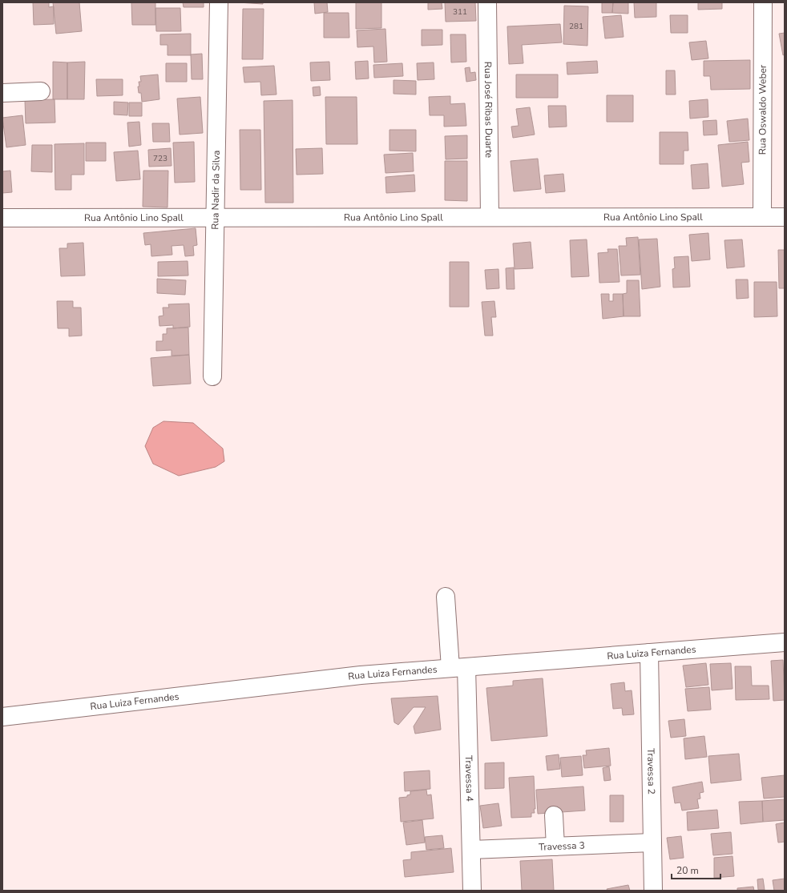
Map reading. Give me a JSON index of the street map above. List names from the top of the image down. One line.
{"streets":{"street":["Rua José Ribas Duarte","Rua Oswaldo Weber","Rua Nadir da Silva","Rua Antônio Lino Spall","Rua Luiza Fernandes","Travessa 2","Travessa 4","Travessa 3"]},"crossings":[["Rua José Ribas Duarte","Rua Antônio Lino Spall"],["Rua Oswaldo Weber","Rua Antônio Lino Spall"],["Rua Nadir da Silva","Rua Antônio Lino Spall"],["Rua Luiza Fernandes","Travessa 2"],["Rua Luiza Fernandes","Travessa 4"],["Travessa 2","Travessa 3"],["Travessa 4","Travessa 3"]],"house_numbers":["311","281","723"],"scale_bar":"20 m"}
